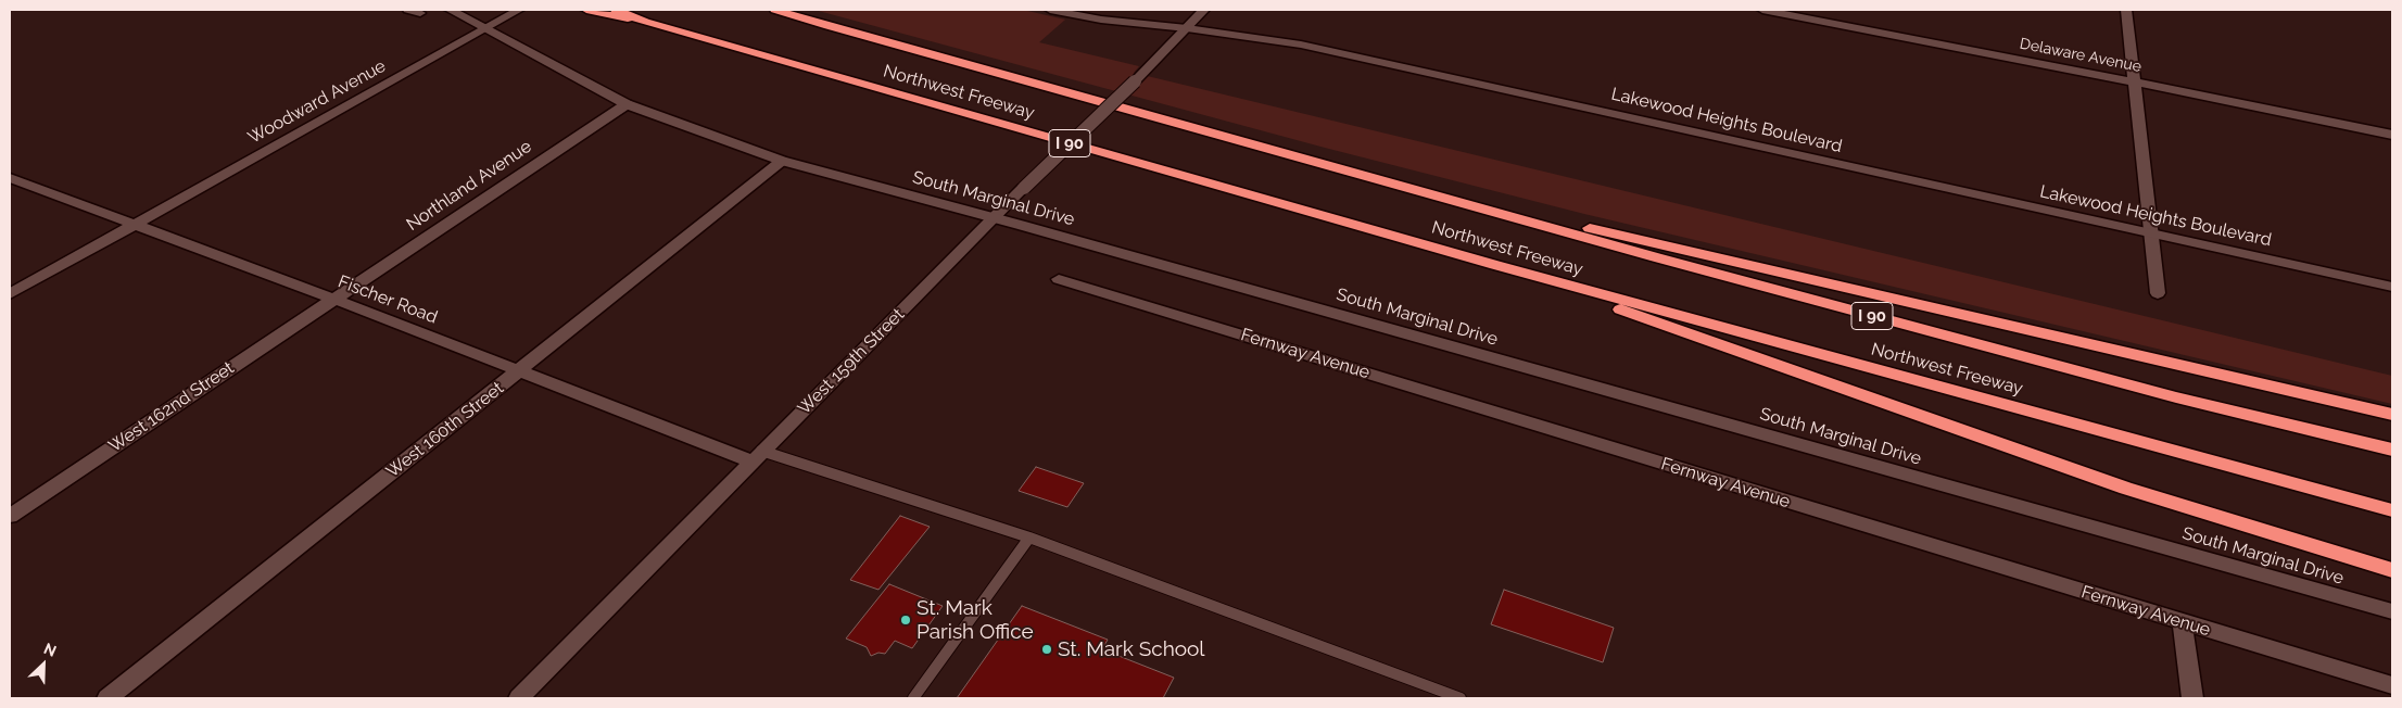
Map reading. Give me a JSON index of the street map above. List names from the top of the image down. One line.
{"streets":{"highway":["Northwest Freeway","I 90"],"street":["Delaware Avenue","Woodward Avenue","Lakewood Heights Boulevard","Northland Avenue","South Marginal Drive","Fischer Road","Fernway Avenue","West 159th Street","West 162nd Street","West 160th Street"]},"crossings":[["Woodward Avenue","South Marginal Drive"],["Woodward Avenue","Fischer Road"],["Lakewood Heights Boulevard","West 159th Street"],["Northland Avenue","South Marginal Drive"],["Northland Avenue","Fischer Road"],["Northland Avenue","West 162nd Street"],["South Marginal Drive","West 159th Street"],["South Marginal Drive","West 160th Street"],["Fischer Road","West 159th Street"],["Fischer Road","West 162nd Street"],["Fischer Road","West 160th Street"]],"places":["St. Mark Parish Office","St. Mark School"],"north":"top right"}
